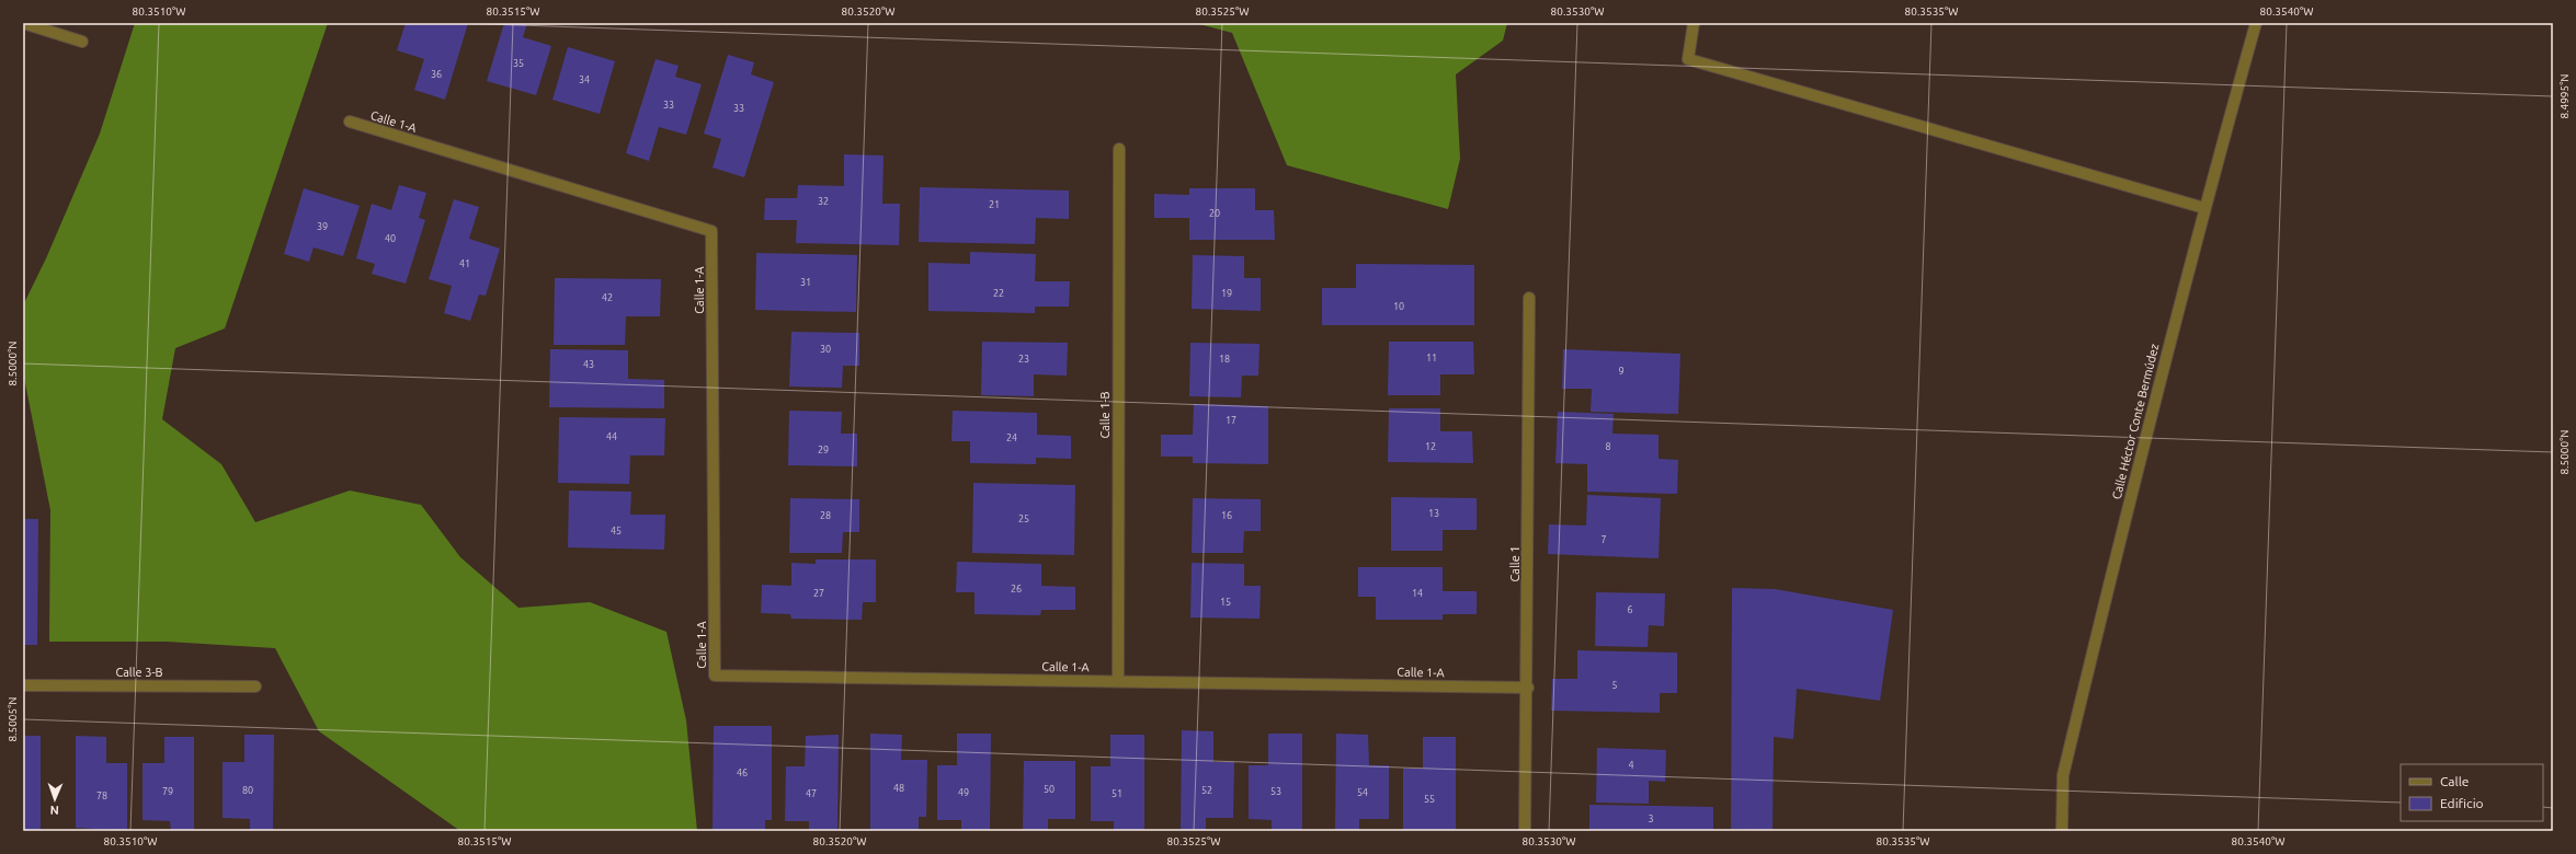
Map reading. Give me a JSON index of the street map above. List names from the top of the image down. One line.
{"streets":{"street":["Calle 1-A","Calle 1-B","Calle Héctor Conte Bermúdez","Calle 1","Calle 3-B"]},"crossings":[["Calle 1-A","Calle 1-B"],["Calle 1-A","Calle 1"]],"house_numbers":["35","36","34","33","33","32","21","20","39","40","41","31","22","19","42","10","30","11","23","18","43","9","17","44","24","12","8","29","13","28","16","25","45","7","26","27","14","15","6","5","4","46","48","50","80","52","79","53","49","54","47","51","78","55","3"],"legend":["Calle","Edificio"],"north":"bottom","coordinates":["80.3510°W","80.3515°W","80.3520°W","80.3525°W","80.3530°W","80.3535°W","80.3540°W","8.4995°N","8.5000°N","8.5005°N"]}
